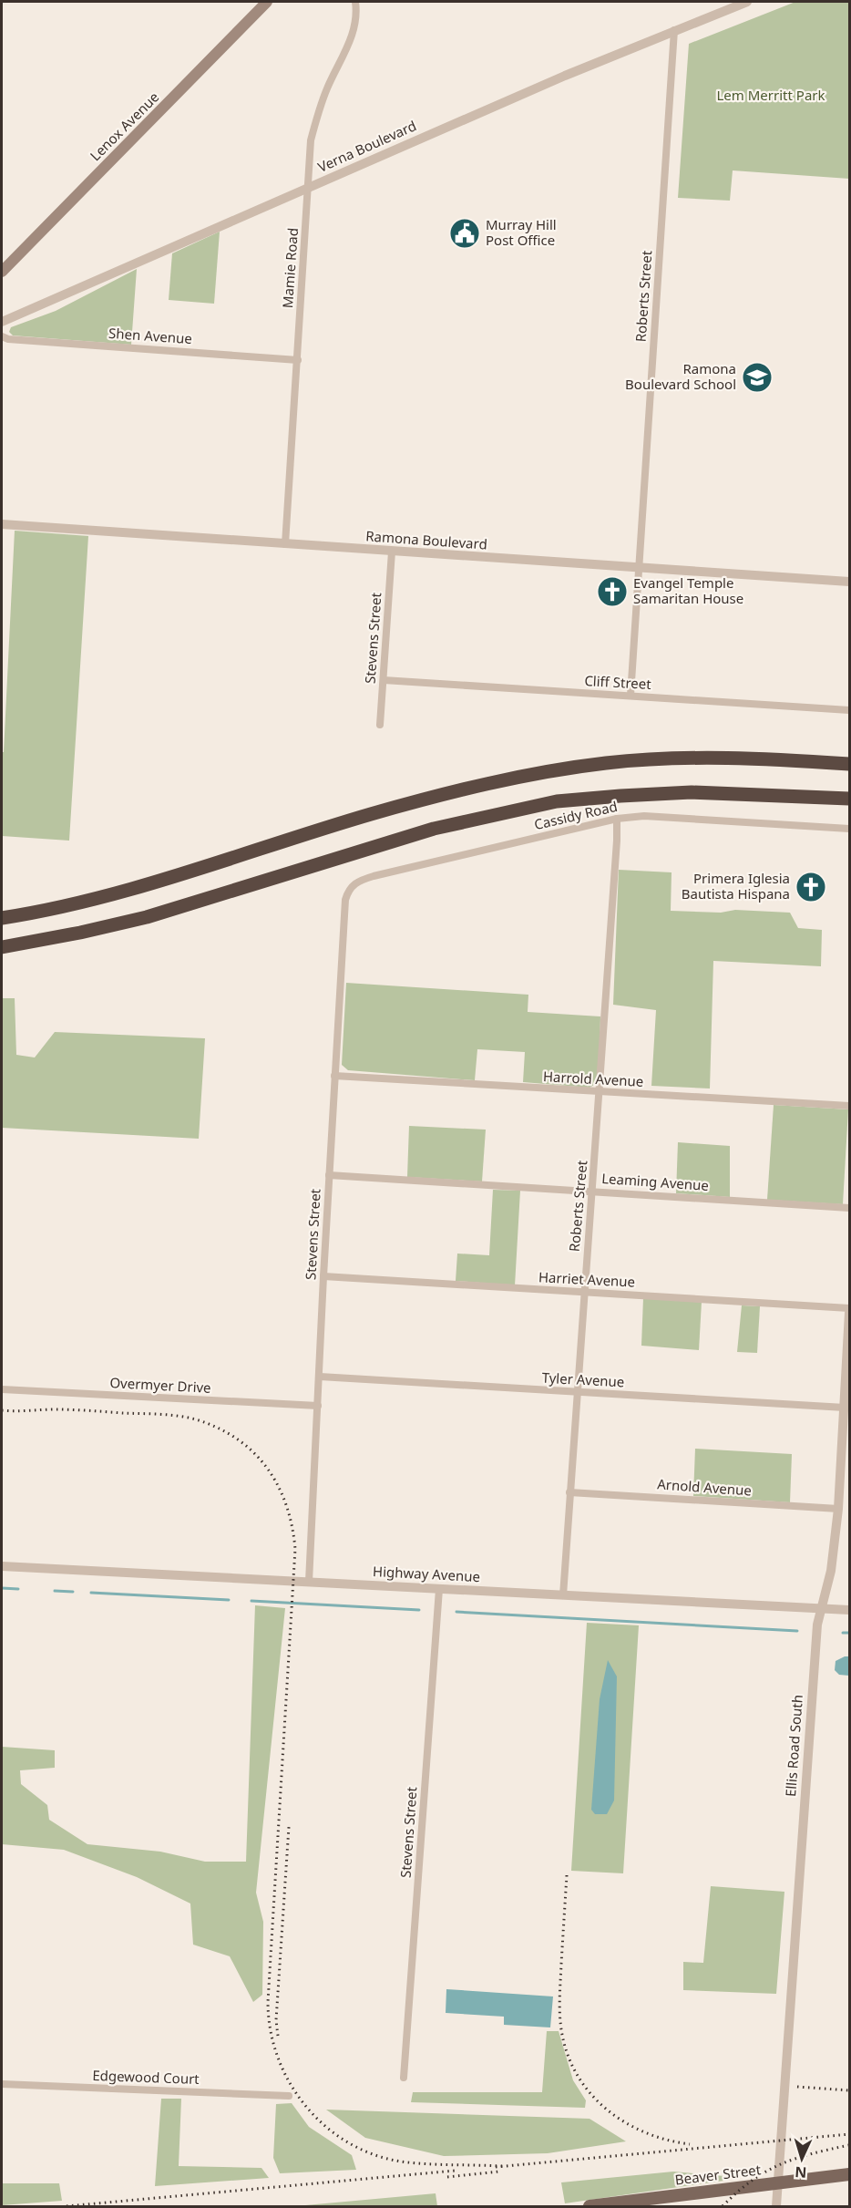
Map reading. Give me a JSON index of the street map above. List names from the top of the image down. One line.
{"streets":{"main road":["Lenox Avenue","Beaver Street"],"street":["Verna Boulevard","Mamie Road","Roberts Street","Shen Avenue","Ramona Boulevard","Stevens Street","Cliff Street","Cassidy Road","Harrold Avenue","Leaming Avenue","Harriet Avenue","Tyler Avenue","Overmyer Drive","Arnold Avenue","Highway Avenue","Ellis Road South","Edgewood Court"]},"crossings":[["Verna Boulevard","Mamie Road"],["Verna Boulevard","Roberts Street"],["Mamie Road","Shen Avenue"],["Mamie Road","Ramona Boulevard"],["Roberts Street","Ramona Boulevard"],["Roberts Street","Cliff Street"],["Roberts Street","Cassidy Road"],["Roberts Street","Harrold Avenue"],["Roberts Street","Leaming Avenue"],["Roberts Street","Harriet Avenue"],["Roberts Street","Tyler Avenue"],["Roberts Street","Arnold Avenue"],["Roberts Street","Highway Avenue"],["Ramona Boulevard","Stevens Street"],["Stevens Street","Cliff Street"],["Stevens Street","Cassidy Road"],["Stevens Street","Harrold Avenue"],["Stevens Street","Leaming Avenue"],["Stevens Street","Harriet Avenue"],["Stevens Street","Tyler Avenue"],["Stevens Street","Overmyer Drive"],["Stevens Street","Highway Avenue"],["Tyler Avenue","Ellis Road South"],["Arnold Avenue","Ellis Road South"],["Highway Avenue","Ellis Road South"],["Ellis Road South","Beaver Street"]],"parks":["Lem Merritt Park"],"places":{"public building":["Murray Hill Post Office"],"school or university":["Ramona Boulevard School"],"church":["Evangel Temple Samaritan House","Primera Iglesia Bautista Hispana"]},"north":"bottom"}
